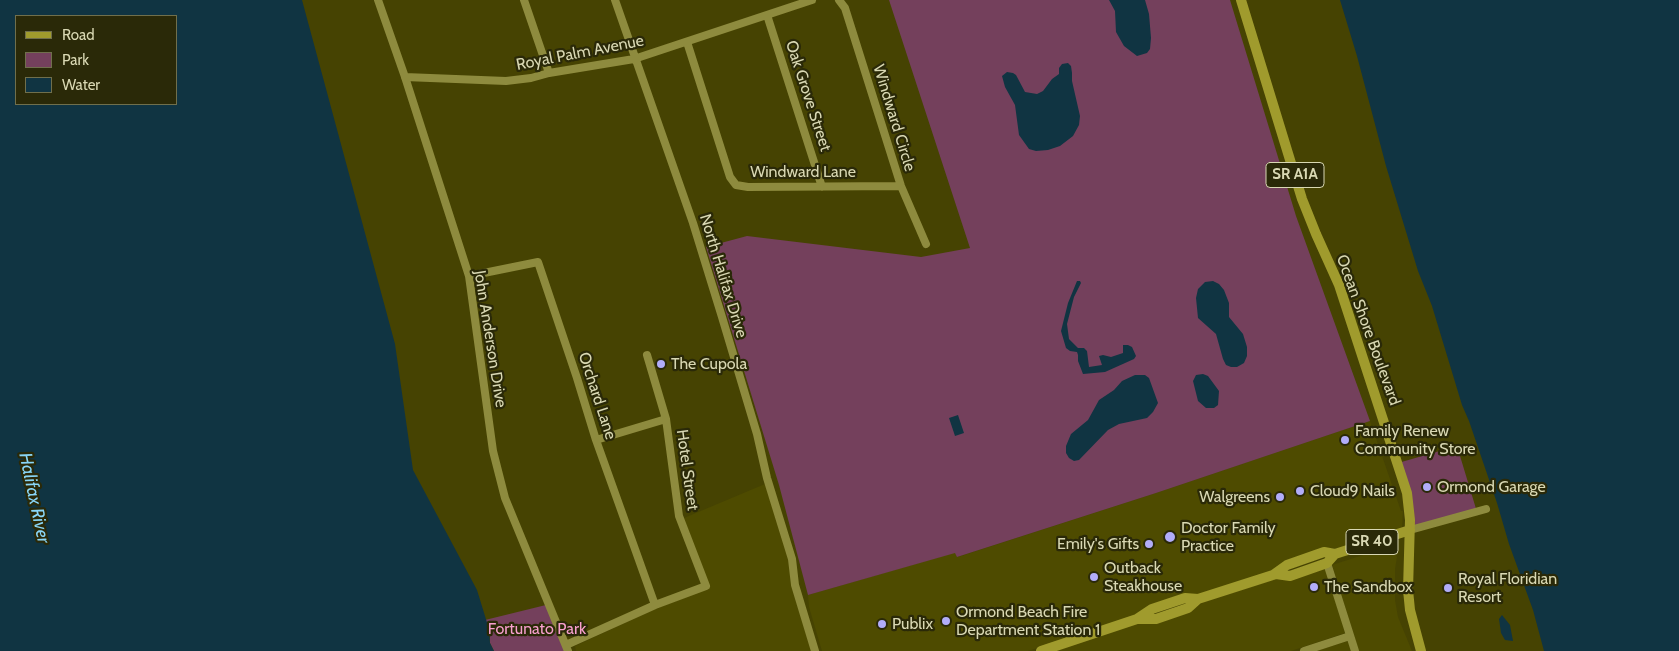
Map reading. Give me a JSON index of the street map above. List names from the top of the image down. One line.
{"streets":{"main road":["SR A1A","Ocean Shore Boulevard","SR 40"],"street":["Royal Palm Avenue","Oak Grove Street","Windward Circle","Windward Lane","North Halifax Drive","John Anderson Drive","Orchard Lane","Hotel Street"]},"crossings":[["Royal Palm Avenue","Oak Grove Street"],["Royal Palm Avenue","Windward Lane"],["Royal Palm Avenue","North Halifax Drive"],["Royal Palm Avenue","John Anderson Drive"],["Oak Grove Street","Windward Lane"],["Windward Circle","Windward Lane"],["SR A1A","Ocean Shore Boulevard"],["SR A1A","SR 40"],["Ocean Shore Boulevard","SR 40"],["John Anderson Drive","Orchard Lane"],["John Anderson Drive","Hotel Street"],["Orchard Lane","Hotel Street"]],"water":["Halifax River"],"parks":["Fortunato Park"],"places":["The Cupola","Family Renew Community Store","Ormond Garage","Cloud9 Nails","Walgreens","Doctor Family Practice","Emily's Gifts","Outback Steakhouse","The Sandbox","Royal Floridian Resort","Ormond Beach Fire Department Station 1","Publix"],"legend":["Road","Park","Water"]}
